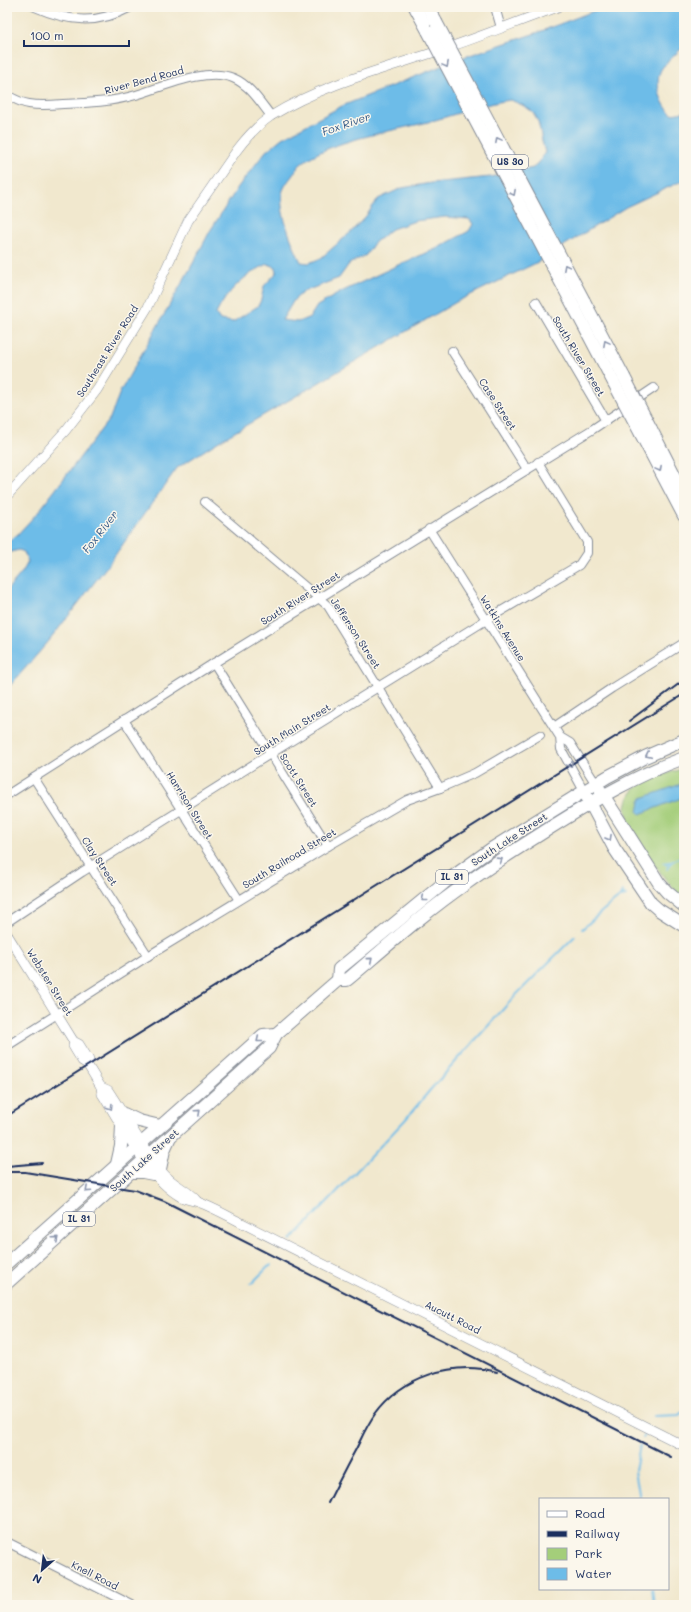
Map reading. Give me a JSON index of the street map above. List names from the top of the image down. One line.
{"streets":{"main road":["US 30","South Lake Street","IL 31"],"street":["River Bend Road","Southeast River Road","South River Street","Case Street","Watkins Avenue","Jefferson Street","South Main Street","Scott Street","Harrison Street","South Railroad Street","Clay Street","Webster Street","Aucutt Road","Knell Road"]},"crossings":[["River Bend Road","Southeast River Road"],["South River Street","Case Street"],["South River Street","Watkins Avenue"],["South River Street","Jefferson Street"],["South River Street","South Main Street"],["South River Street","Scott Street"],["South River Street","Harrison Street"],["South River Street","Clay Street"],["Watkins Avenue","South Main Street"],["Watkins Avenue","South Lake Street"],["Jefferson Street","South Main Street"],["Jefferson Street","South Railroad Street"],["South Main Street","Scott Street"],["South Main Street","Harrison Street"],["South Main Street","Clay Street"],["Scott Street","South Railroad Street"],["Harrison Street","South Railroad Street"],["South Lake Street","Webster Street"],["South Railroad Street","Clay Street"],["South Railroad Street","Webster Street"],["Webster Street","Aucutt Road"]],"water":["Fox River"],"legend":["Road","Railway","Park","Water"],"scale_bar":"100 m","north":"bottom left"}
